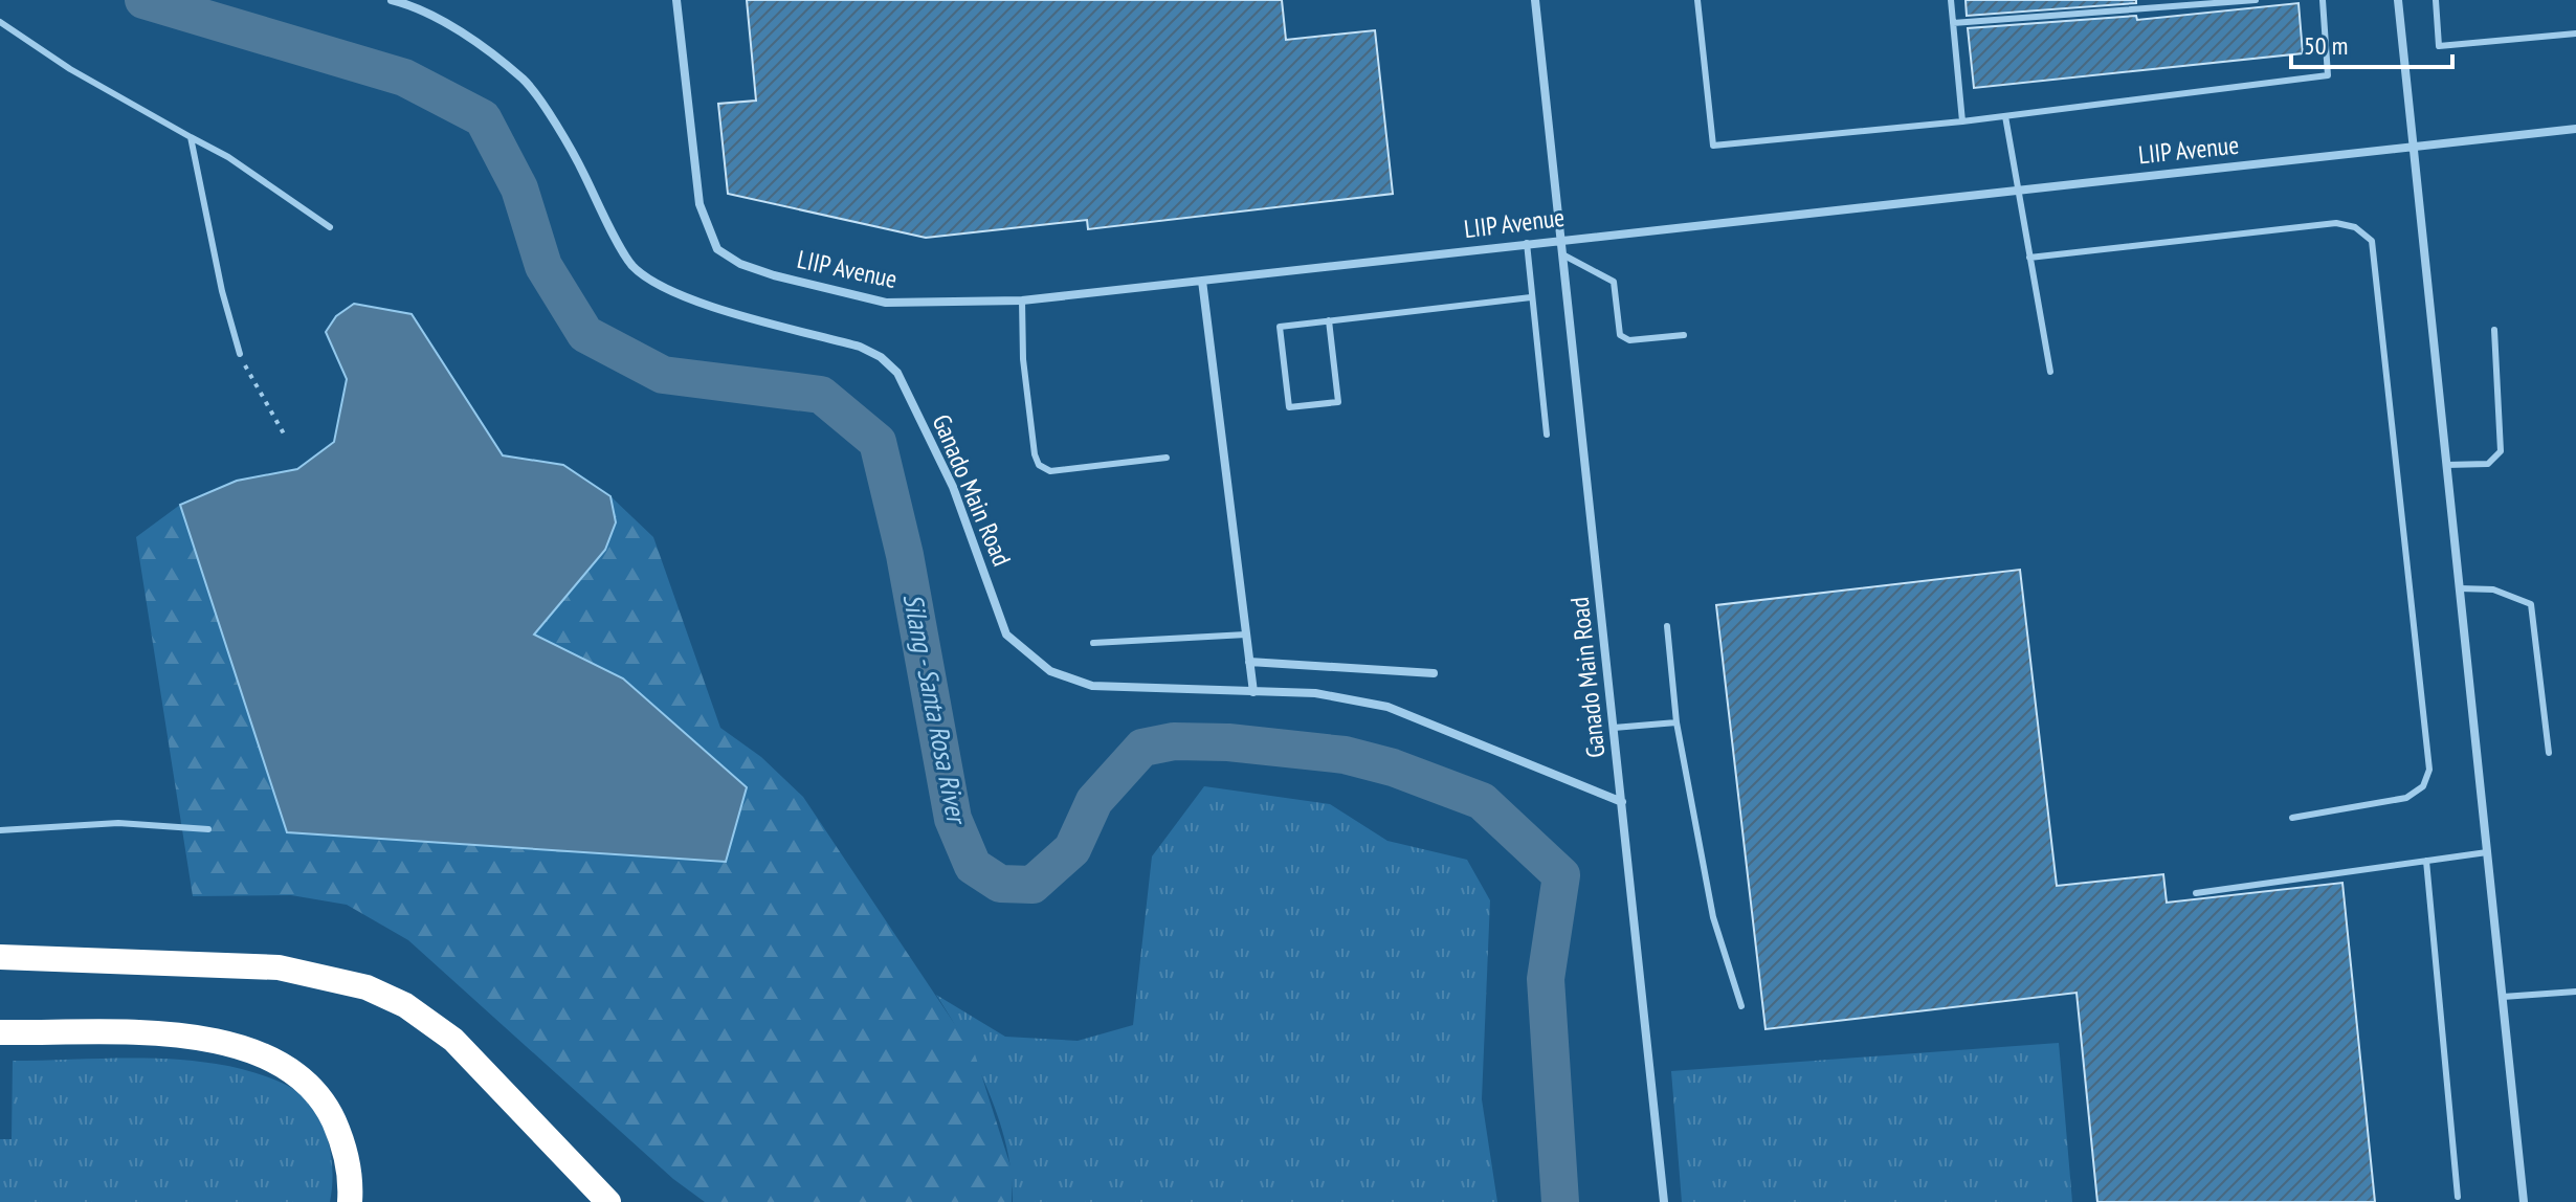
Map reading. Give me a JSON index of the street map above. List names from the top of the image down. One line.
{"streets":{"street":["LIIP Avenue","Ganado Main Road"]},"crossings":[["LIIP Avenue","Ganado Main Road"]],"water":["Silang - Santa Rosa River"],"scale_bar":"50 m"}
